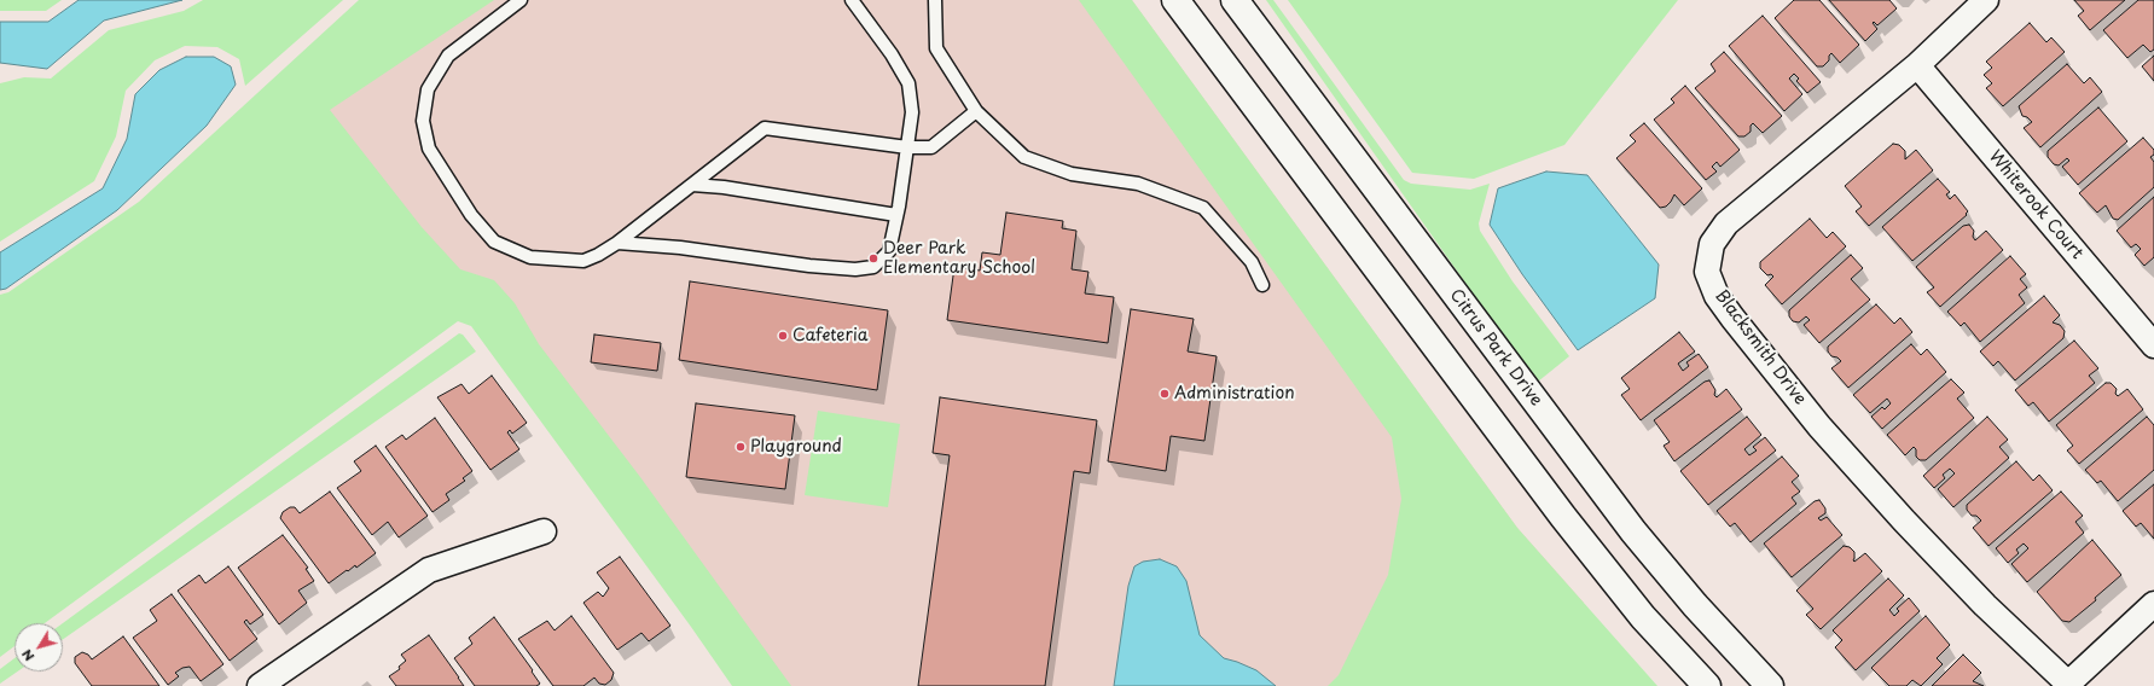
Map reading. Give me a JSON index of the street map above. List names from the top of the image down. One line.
{"streets":{"street":["Whiterook Court","Citrus Park Drive","Blacksmith Drive"]},"crossings":[["Whiterook Court","Blacksmith Drive"]],"places":["Deer Park Elementary School","Cafeteria","Administration","Playground"],"north":"bottom left"}
